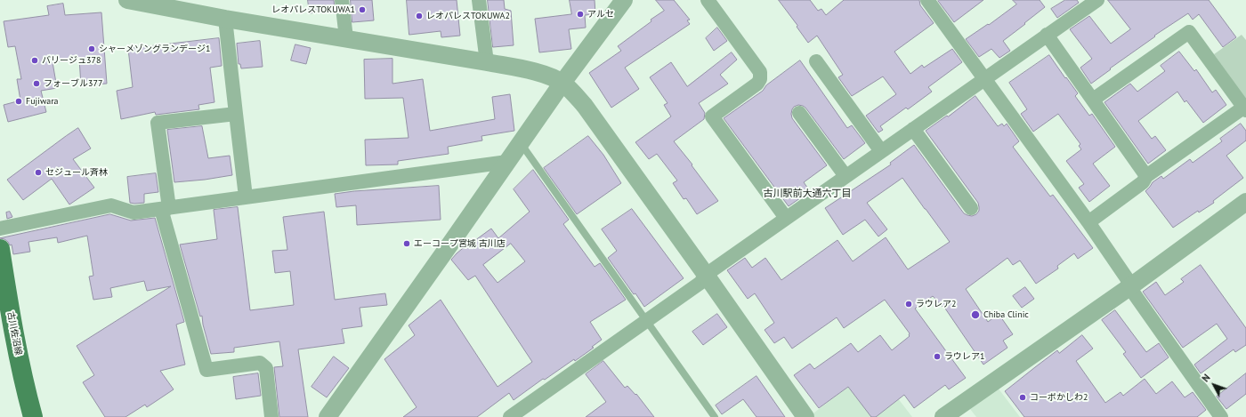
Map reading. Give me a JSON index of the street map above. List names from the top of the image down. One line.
{"streets":{"main road":["古川佐沼線"]},"districts":["古川駅前大通六丁目"],"places":["レオパレスTOKUWA1","アルセ","レオパレスTOKUWA2","シャーメゾングランデージ1","バリージュ378","フォーブル377","Fujiwara","セジュール斉林","エーコープ宮城 古川店","ラウレア2","Chiba Clinic","ラウレア1","コーポかしわ2"],"north":"top left"}
